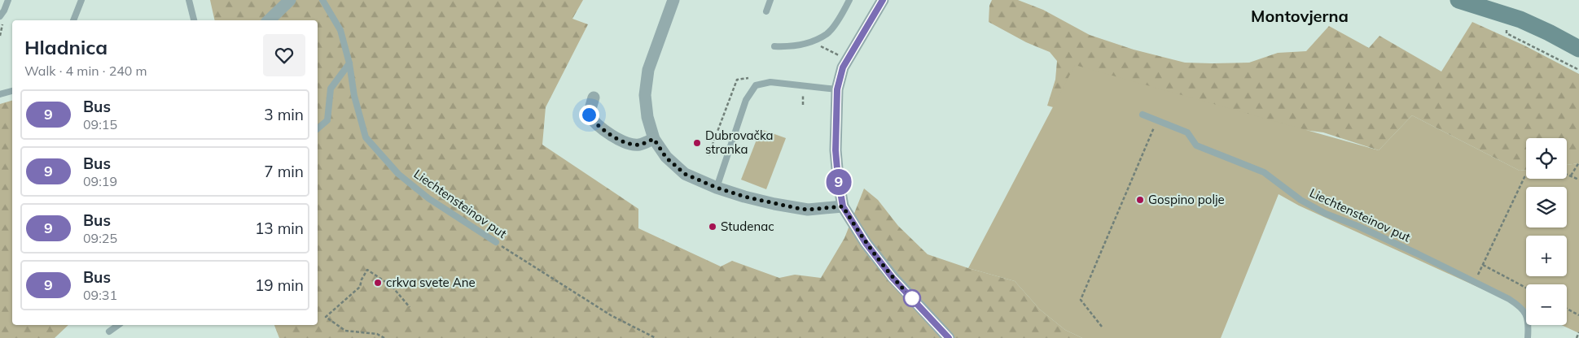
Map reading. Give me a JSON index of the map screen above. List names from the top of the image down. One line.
{"streets":{"lane":["Liechtensteinov put"]},"districts":["Montovjerna"],"places":["Dubrovačka stranka","Gospino polje","Studenac","crkva svete Ane"],"lines":["bus line 9"],"page":{"on_map":"9","heading":["Hladnica","Walk · 4 min · 240 m"],"list":[{"mark":"9","name":"Bus","note":"09:15","value":"3 min"},{"mark":"9","name":"Bus","note":"09:19","value":"7 min"},{"mark":"9","name":"Bus","note":"09:25","value":"13 min"},{"mark":"9","name":"Bus","note":"09:31","value":"19 min"}],"map_buttons":["+","−"]}}
